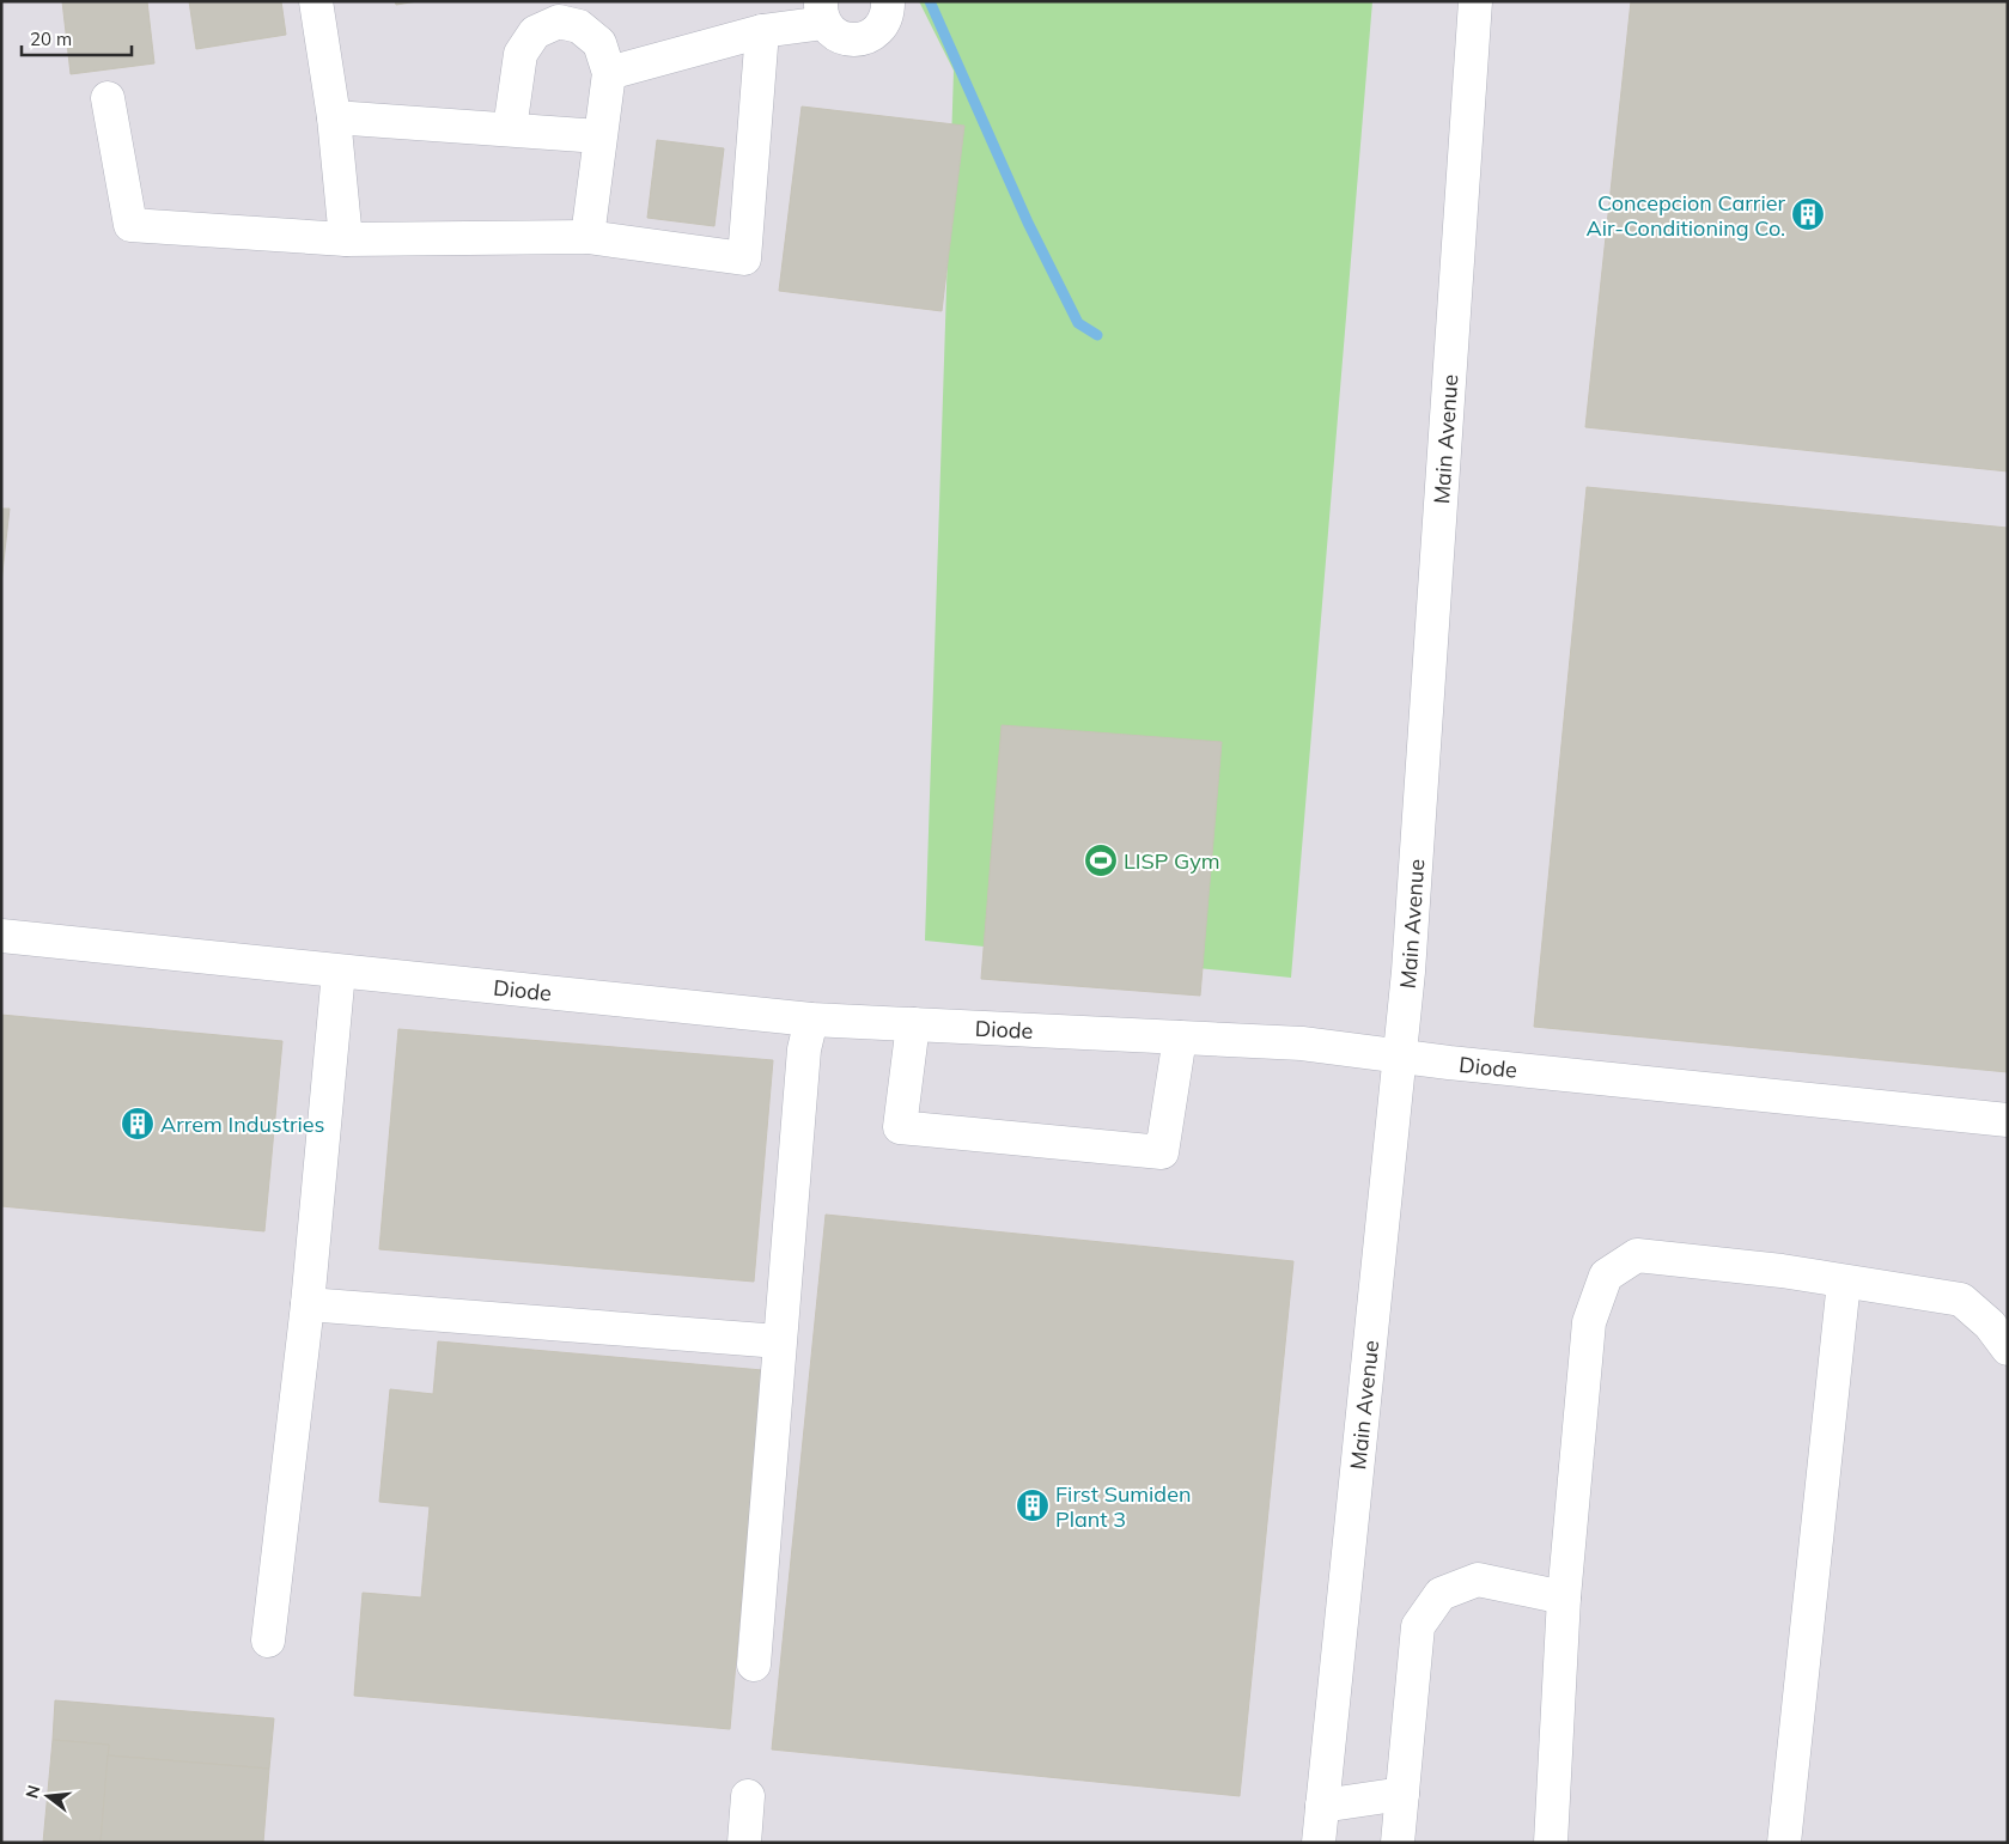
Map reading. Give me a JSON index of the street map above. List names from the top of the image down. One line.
{"streets":{"street":["Main Avenue","Diode"]},"crossings":[["Main Avenue","Diode"]],"places":{"building":["Concepcion Carrier Air-Conditioning Co.","Arrem Industries","First Sumiden Plant 3"],"sports":["LISP Gym"]},"scale_bar":"20 m","north":"left"}
